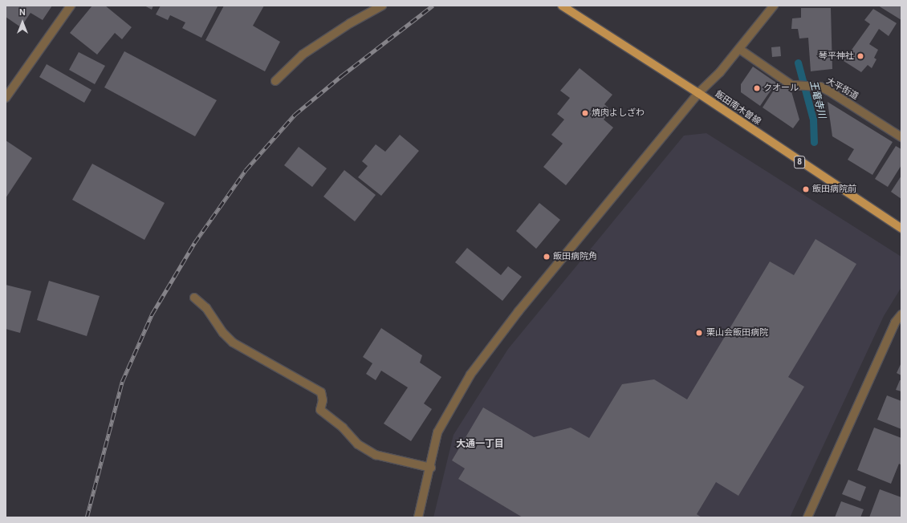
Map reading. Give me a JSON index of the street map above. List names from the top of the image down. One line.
{"streets":{"main road":["飯田南木曽線","8"],"street":["大平街道"]},"districts":["大通一丁目"],"water":["王竜寺川"],"places":["琴平神社","クオール","焼肉よしざわ","飯田病院前","飯田病院角","栗山会飯田病院"],"north":"top"}
